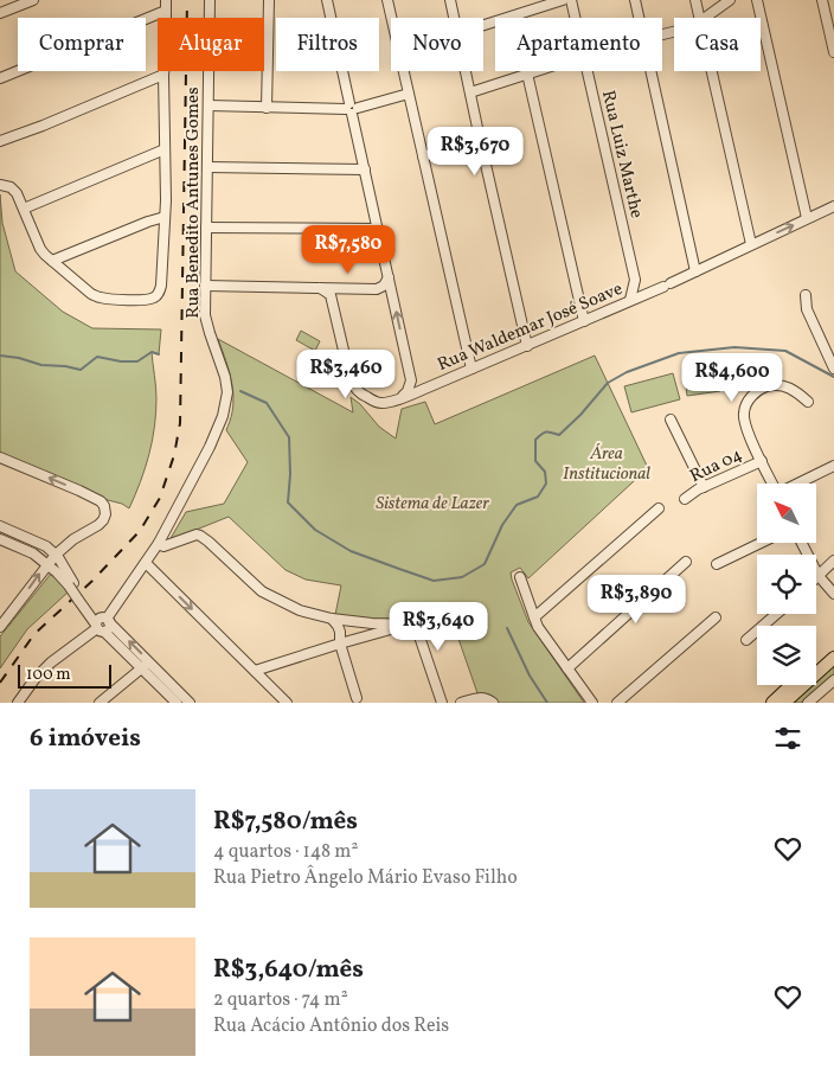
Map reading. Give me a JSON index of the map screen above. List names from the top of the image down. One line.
{"streets":{"street":["Rua Luiz Marthe","Rua Benedito Antunes Gomes","Rua Waldemar José Soave","Rua 04"]},"parks":["Área Institucional","Sistema de Lazer"],"scale_bar":"100 m","north":"top left","page":{"chip":["Comprar","Alugar","Filtros","Novo","Apartamento","Casa"],"price":["R$3,670","R$7,580","R$3,460","R$4,600","R$3,890","R$3,640"],"scale":"100 m","heading":"6 imóveis","list":[{"name":"R$7,580/mês","note":"4 quartos · 148 m² · Rua Pietro Ângelo Mário Evaso Filho"},{"name":"R$3,640/mês","note":"2 quartos · 74 m² · Rua Acácio Antônio dos Reis"}]}}
